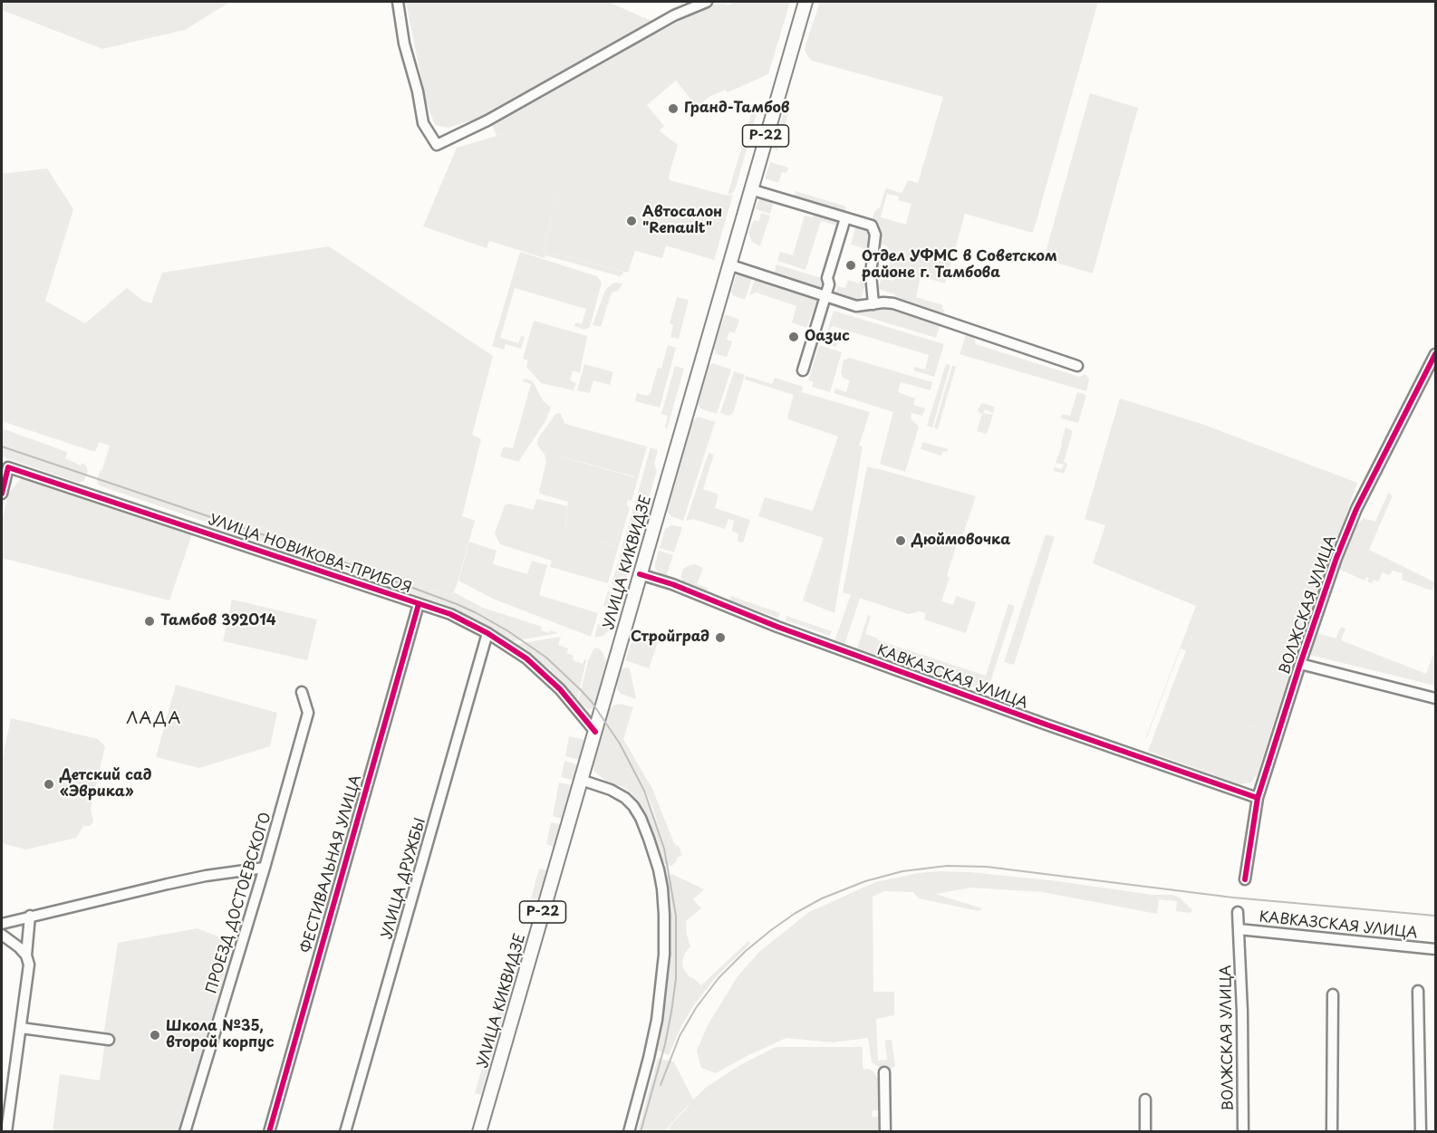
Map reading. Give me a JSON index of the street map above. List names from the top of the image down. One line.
{"streets":{"main road":["Р-22","УЛИЦА КИКВИДЗЕ"],"street":["УЛИЦА НОВИКОВА-ПРИБОЯ","ВОЛЖСКАЯ УЛИЦА","КАВКАЗСКАЯ УЛИЦА","ФЕСТИВАЛЬНАЯ УЛИЦА","УЛИЦА ДРУЖБЫ","ПРОЕЗД ДОСТОЕВСКОГО"]},"crossings":[["УЛИЦА НОВИКОВА-ПРИБОЯ","УЛИЦА КИКВИДЗЕ"],["УЛИЦА НОВИКОВА-ПРИБОЯ","ФЕСТИВАЛЬНАЯ УЛИЦА"],["УЛИЦА НОВИКОВА-ПРИБОЯ","УЛИЦА ДРУЖБЫ"],["УЛИЦА КИКВИДЗЕ","КАВКАЗСКАЯ УЛИЦА"],["ВОЛЖСКАЯ УЛИЦА","КАВКАЗСКАЯ УЛИЦА"]],"districts":["ЛАДА"],"places":["Гранд-Тамбов","Автосалон \"Renault\"","Отдел УФМС в Советском районе г. Тамбова","Оазис","Дюймовочка","Тамбов 392014","Стройград","Детский сад «Эврика»","Школа №35, второй корпус"]}
